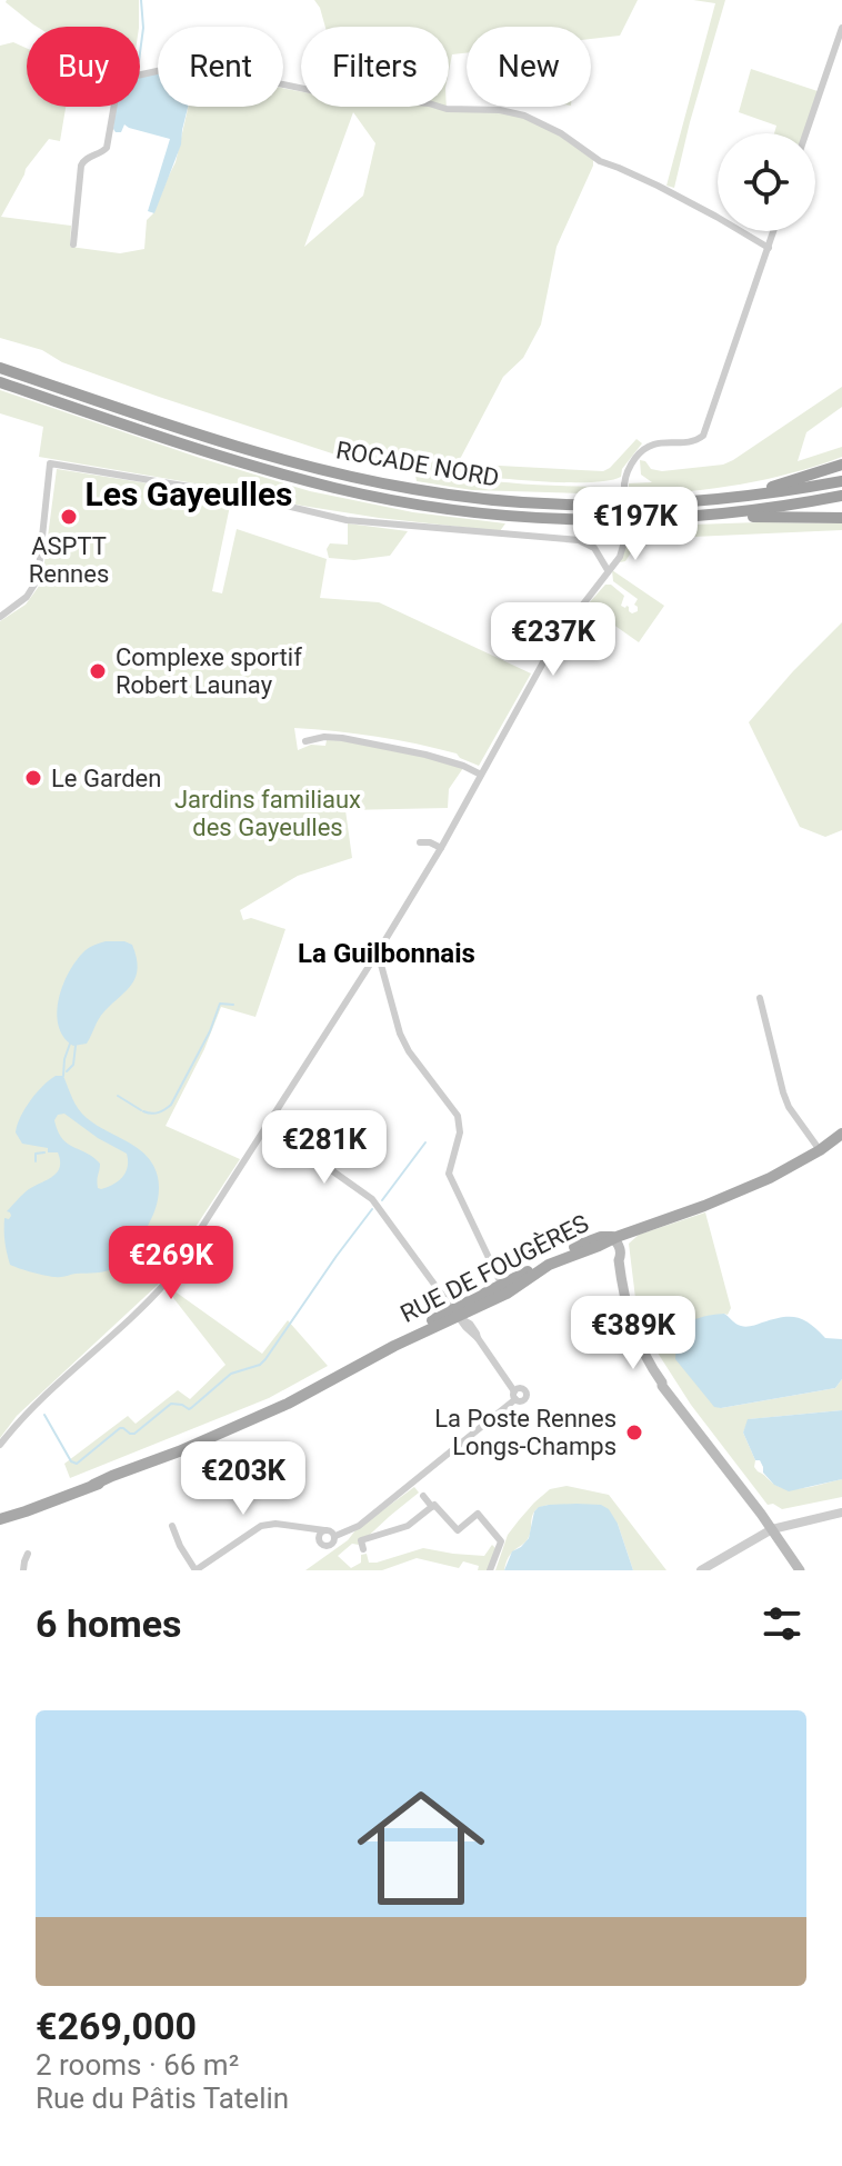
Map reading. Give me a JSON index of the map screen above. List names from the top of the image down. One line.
{"streets":{"highway":["ROCADE NORD"],"main road":["RUE DE FOUGÈRES"]},"districts":["Les Gayeulles","La Guilbonnais"],"parks":["Jardins familiaux des Gayeulles"],"places":["ASPTT Rennes","Complexe sportif Robert Launay","Le Garden","La Poste Rennes Longs-Champs"],"page":{"chip":["Buy","Rent","Filters","New"],"price":["€197K","€237K","€281K","€269K","€389K","€203K"],"heading":"6 homes","list":[{"name":"€269,000","note":"2 rooms · 66 m² · Rue du Pâtis Tatelin"}]}}
